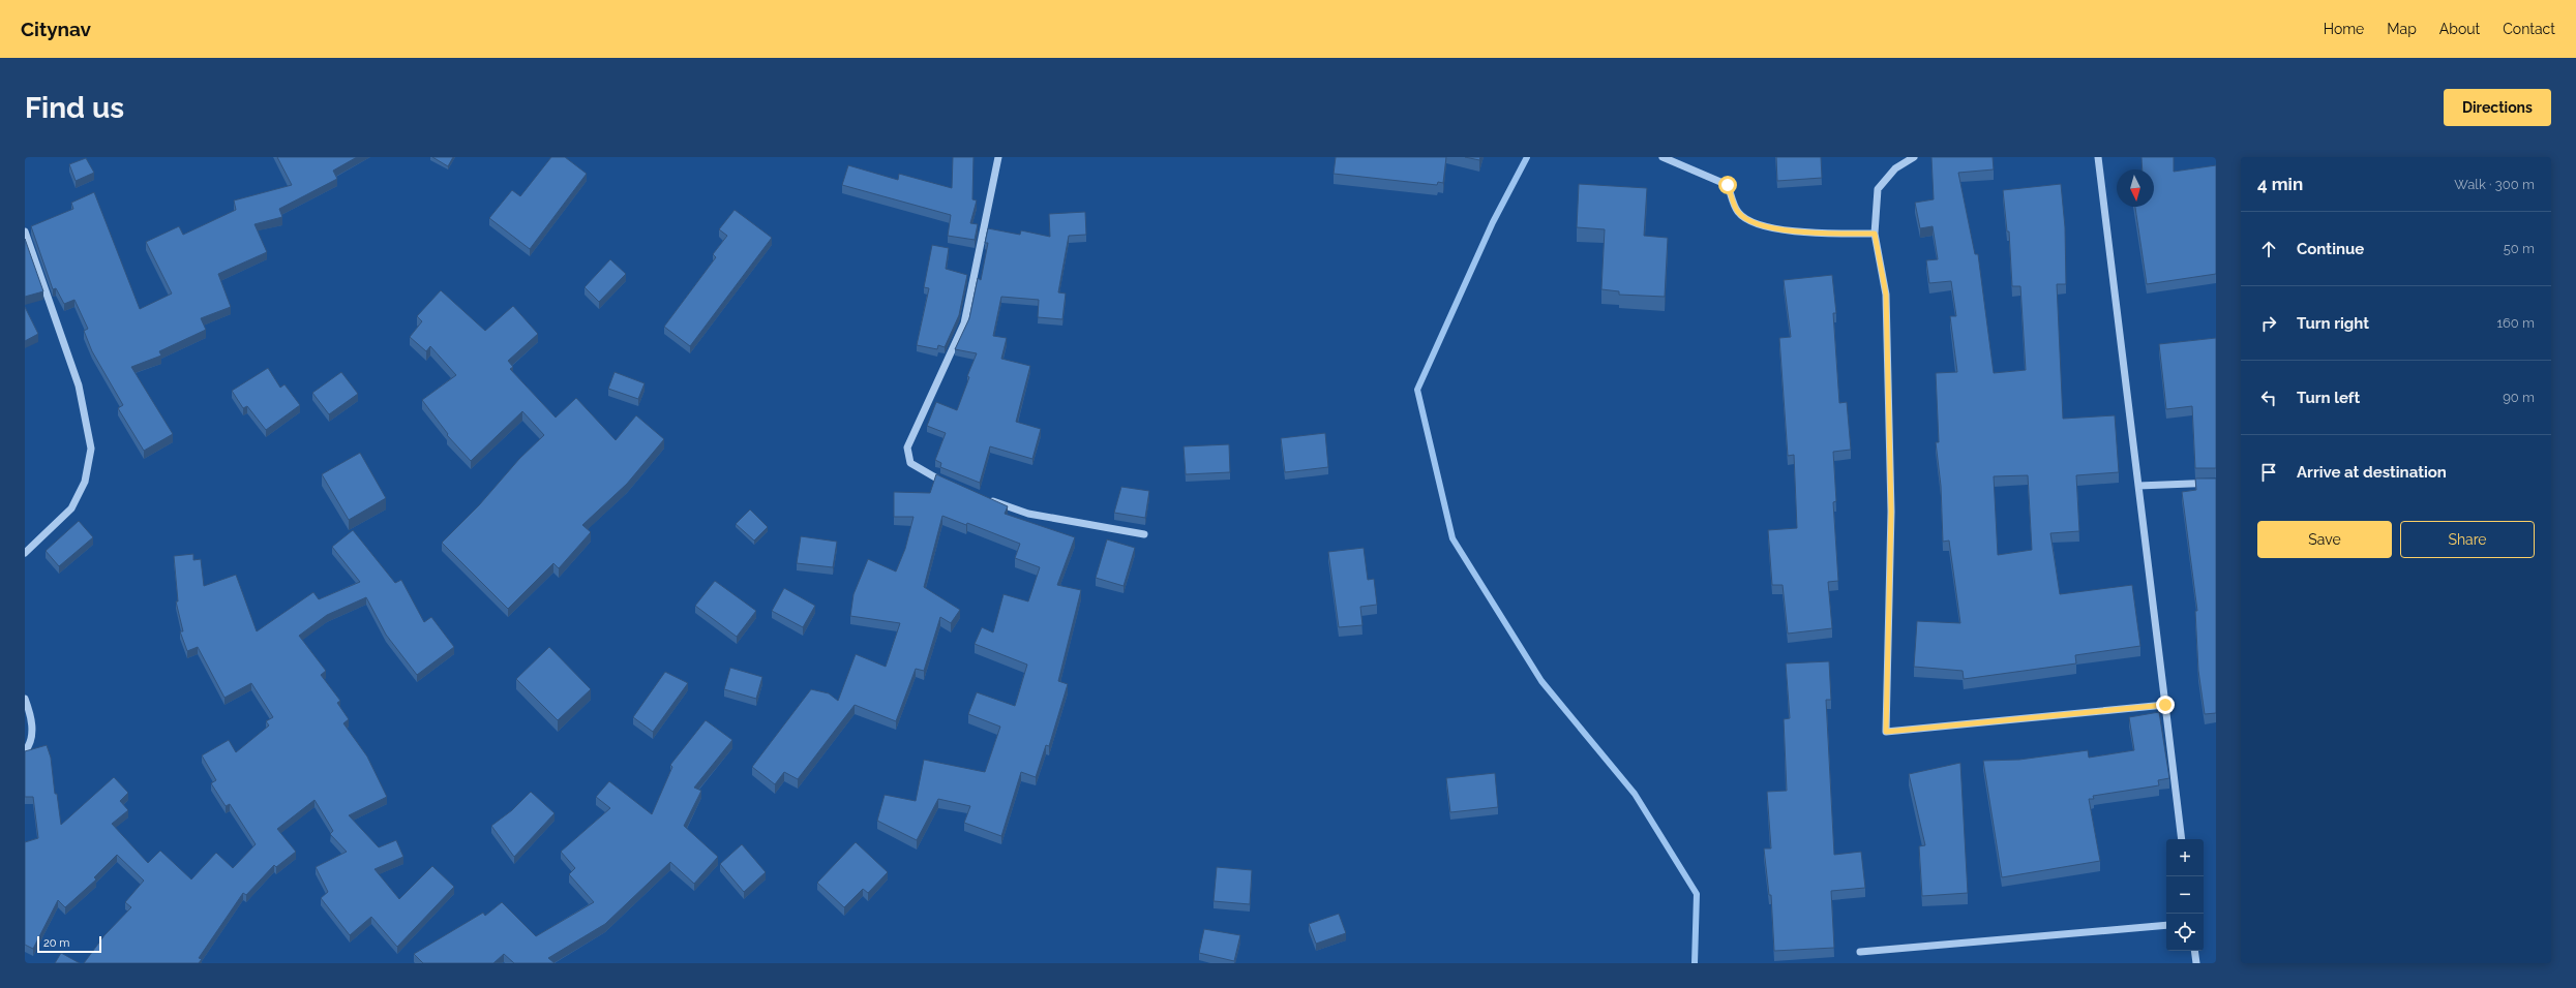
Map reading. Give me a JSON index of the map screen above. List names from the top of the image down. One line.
{"scale_bar":"20 m","north":"bottom","page":{"header":"Citynav","nav":["Home","Map","About","Contact"],"buttons":["Directions",["Save","Share"]],"title":"Find us","heading":["4 min","Walk · 300 m"],"list":[["Continue","50 m"],["Turn right","160 m"],["Turn left","90 m"],"Arrive at destination"],"map_buttons":["+","−"],"scale":"20 m"}}
